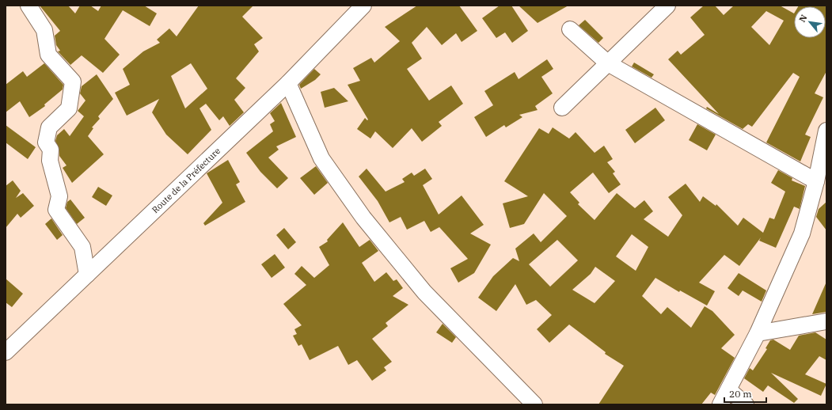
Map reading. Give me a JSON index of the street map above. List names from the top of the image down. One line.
{"streets":{"street":["Route de la Préfecture"]},"scale_bar":"20 m","north":"top left"}
